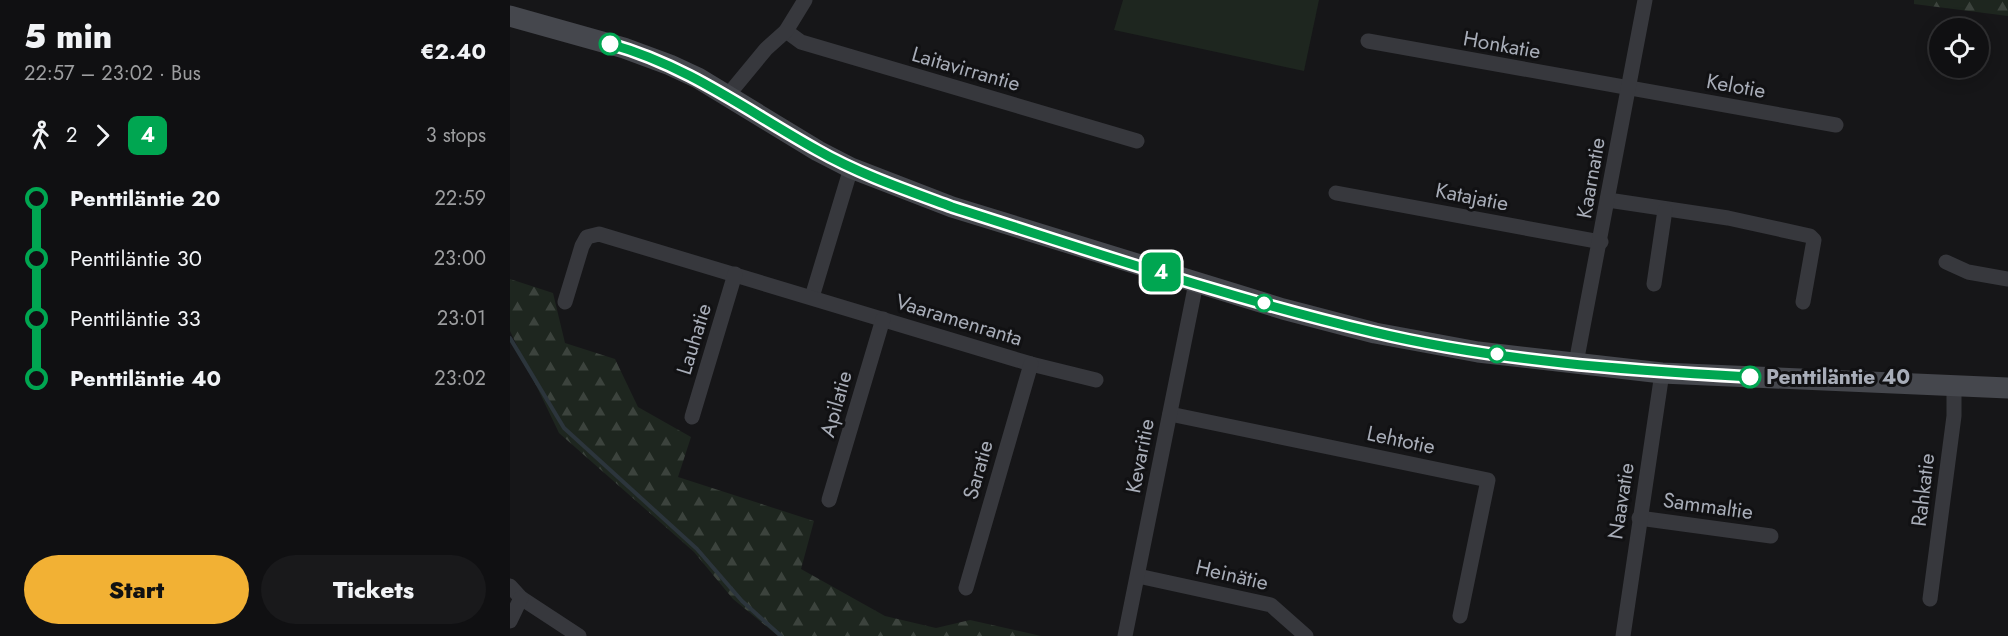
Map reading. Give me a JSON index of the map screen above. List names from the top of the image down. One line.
{"streets":{"street":["Honkatie","Laitavirrantie","Kelotie","Kaarnatie","Katajatie","Vaaramenranta","Lauhatie","Apilatie","Lehtotie","Kevaritie","Saratie","Rahkatie","Naavatie","Sammaltie","Heinätie"]},"crossings":[["Honkatie","Kelotie"],["Honkatie","Kaarnatie"],["Kelotie","Kaarnatie"],["Kaarnatie","Katajatie"],["Vaaramenranta","Lauhatie"],["Vaaramenranta","Apilatie"],["Vaaramenranta","Saratie"],["Lehtotie","Kevaritie"],["Kevaritie","Heinätie"],["Naavatie","Sammaltie"]],"places":["Penttiläntie 40"],"lines":["bus line 4"],"page":{"heading":["5 min","22:57 – 23:02 · Bus","€2.40"],"on_map":"4","legs":["2","4","3 stops"],"list":[{"name":"Penttiläntie 20","value":"22:59"},{"name":"Penttiläntie 30","value":"23:00"},{"name":"Penttiläntie 33","value":"23:01"},{"name":"Penttiläntie 40","value":"23:02"}],"buttons":["Start","Tickets"]}}
